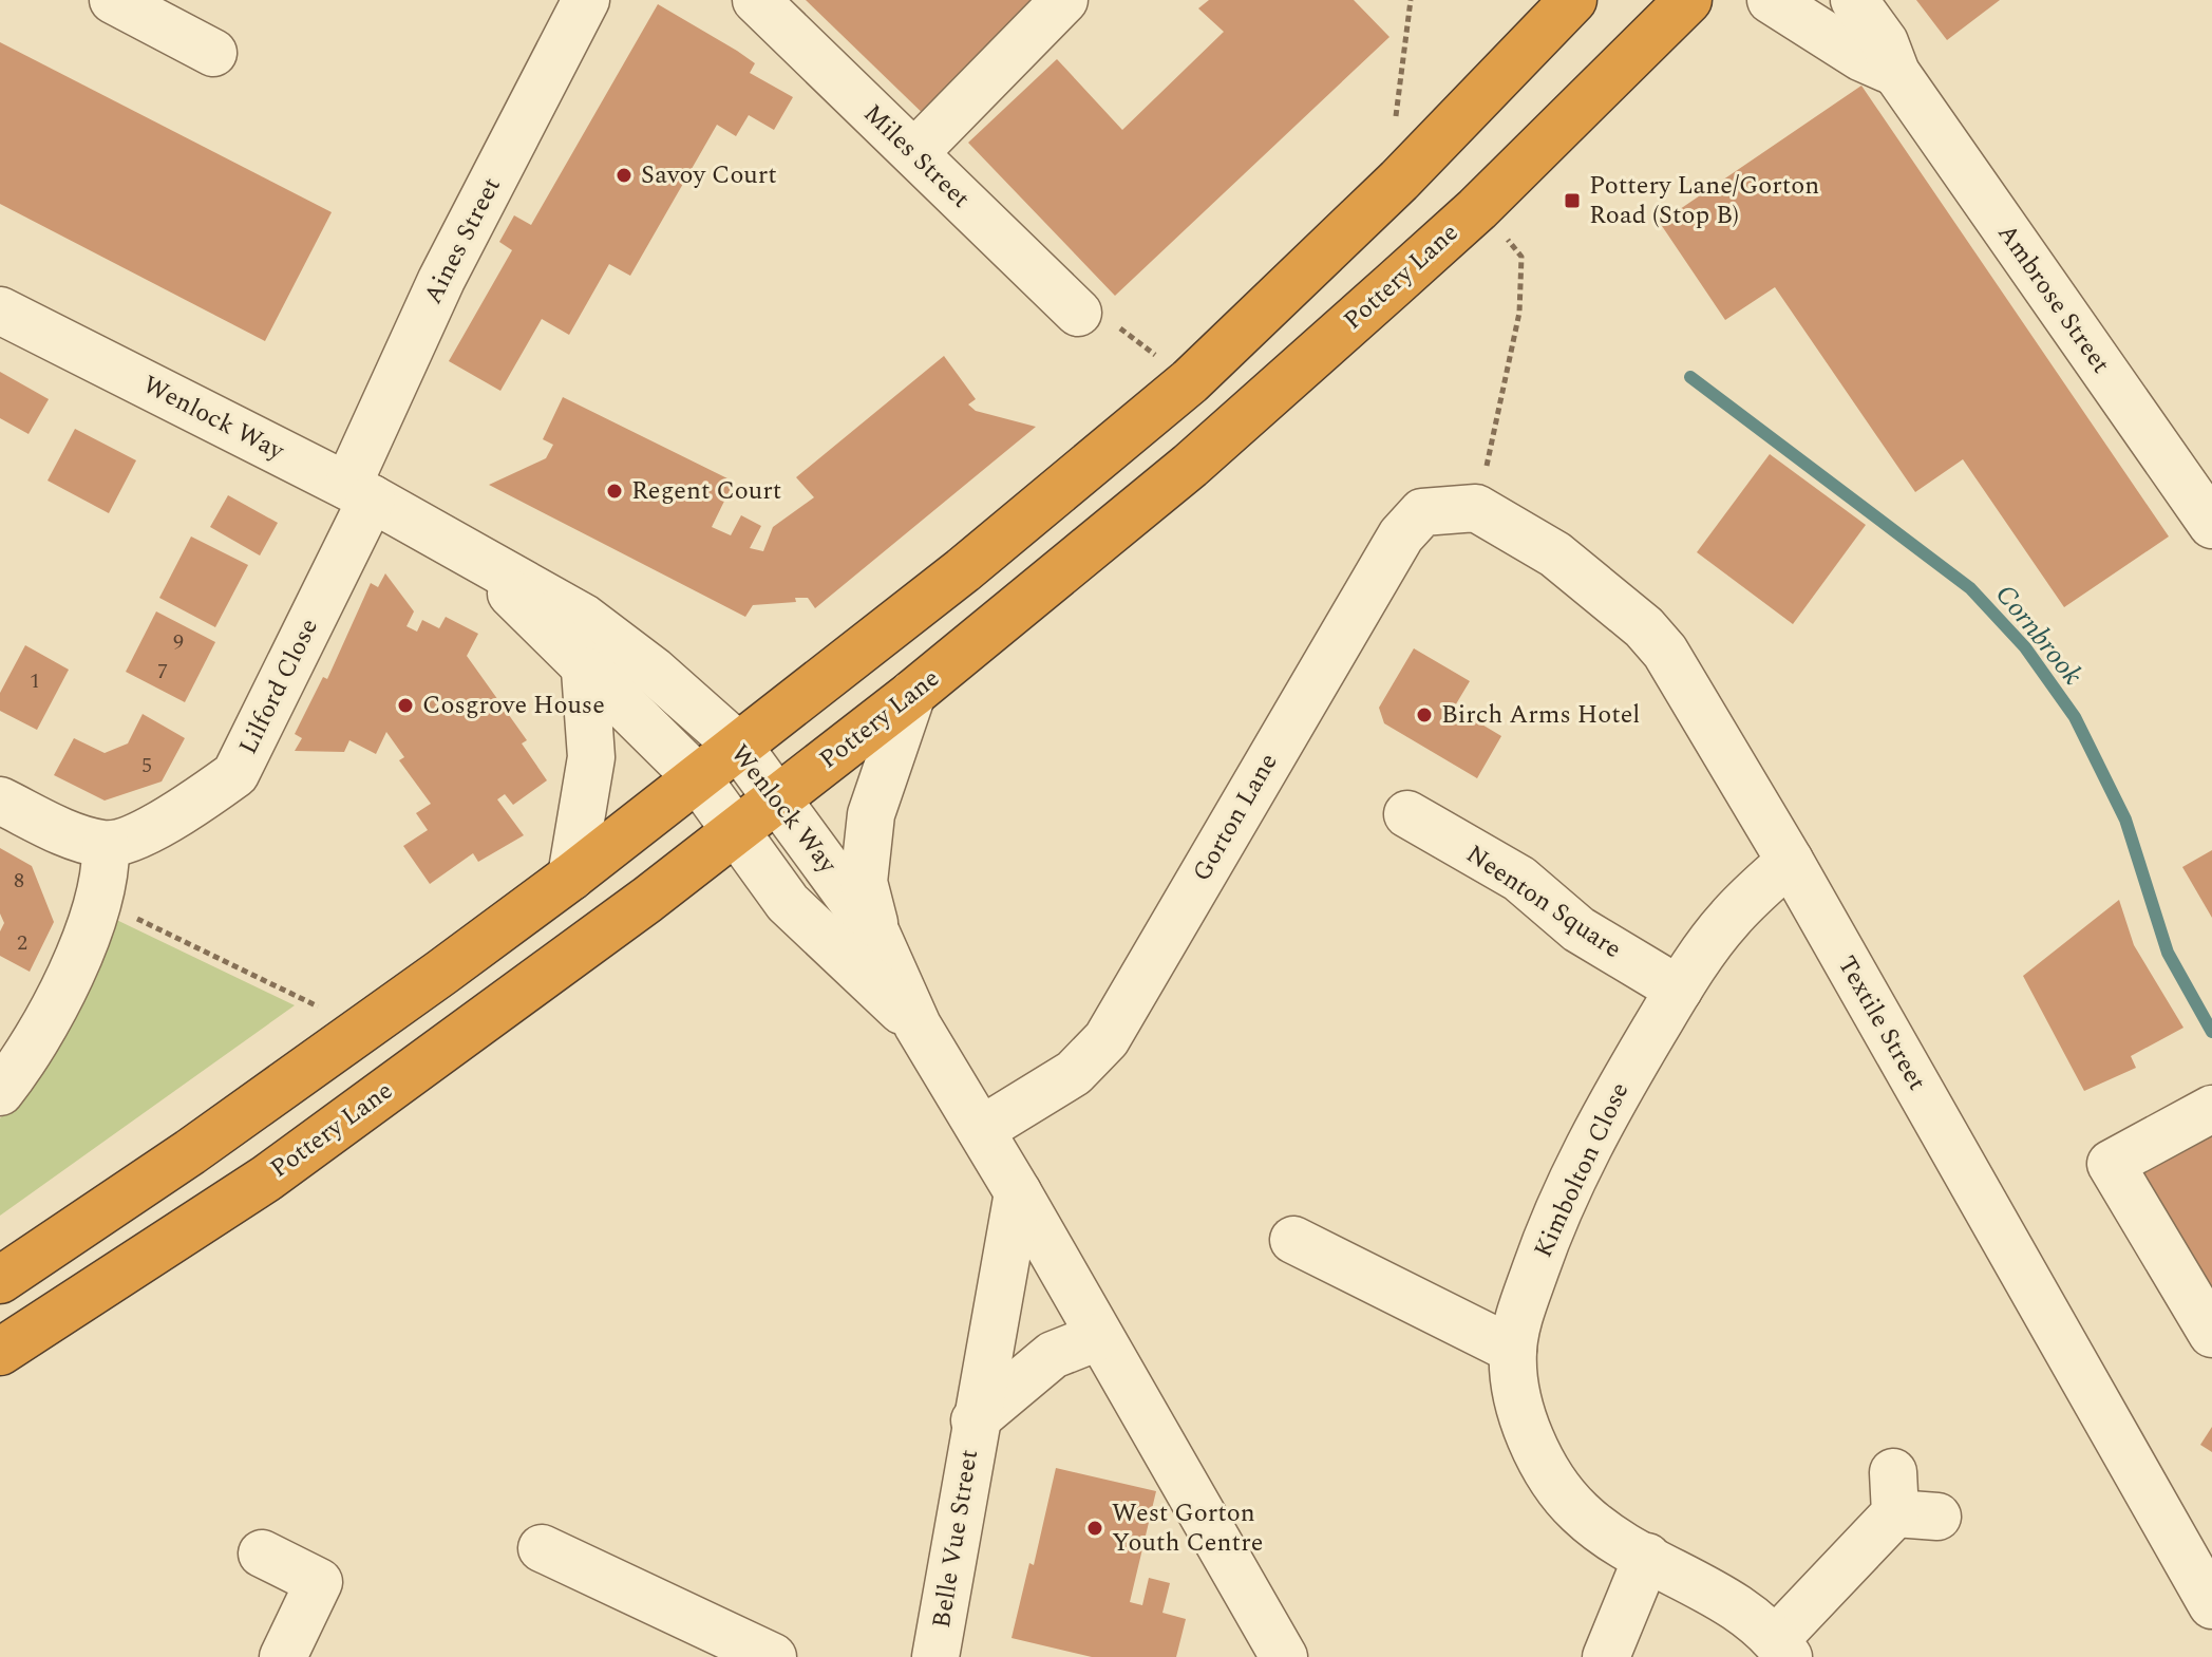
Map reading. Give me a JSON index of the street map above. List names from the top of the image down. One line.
{"streets":{"highway":["Pottery Lane"],"street":["Miles Street","Aines Street","Ambrose Street","Wenlock Way","Lilford Close","Gorton Lane","Neenton Square","Textile Street","Kimbolton Close","Belle Vue Street"]},"crossings":[["Aines Street","Wenlock Way"],["Aines Street","Lilford Close"],["Pottery Lane","Wenlock Way"],["Wenlock Way","Lilford Close"],["Wenlock Way","Gorton Lane"],["Wenlock Way","Belle Vue Street"],["Gorton Lane","Textile Street"],["Neenton Square","Kimbolton Close"],["Textile Street","Kimbolton Close"]],"water":["Cornbrook"],"places":{"other":["Savoy Court","Regent Court","Cosgrove House","Birch Arms Hotel","West Gorton Youth Centre"],"transit":["Pottery Lane/Gorton Road (Stop B)"]},"house_numbers":["9","7","1","5","8","2"]}
